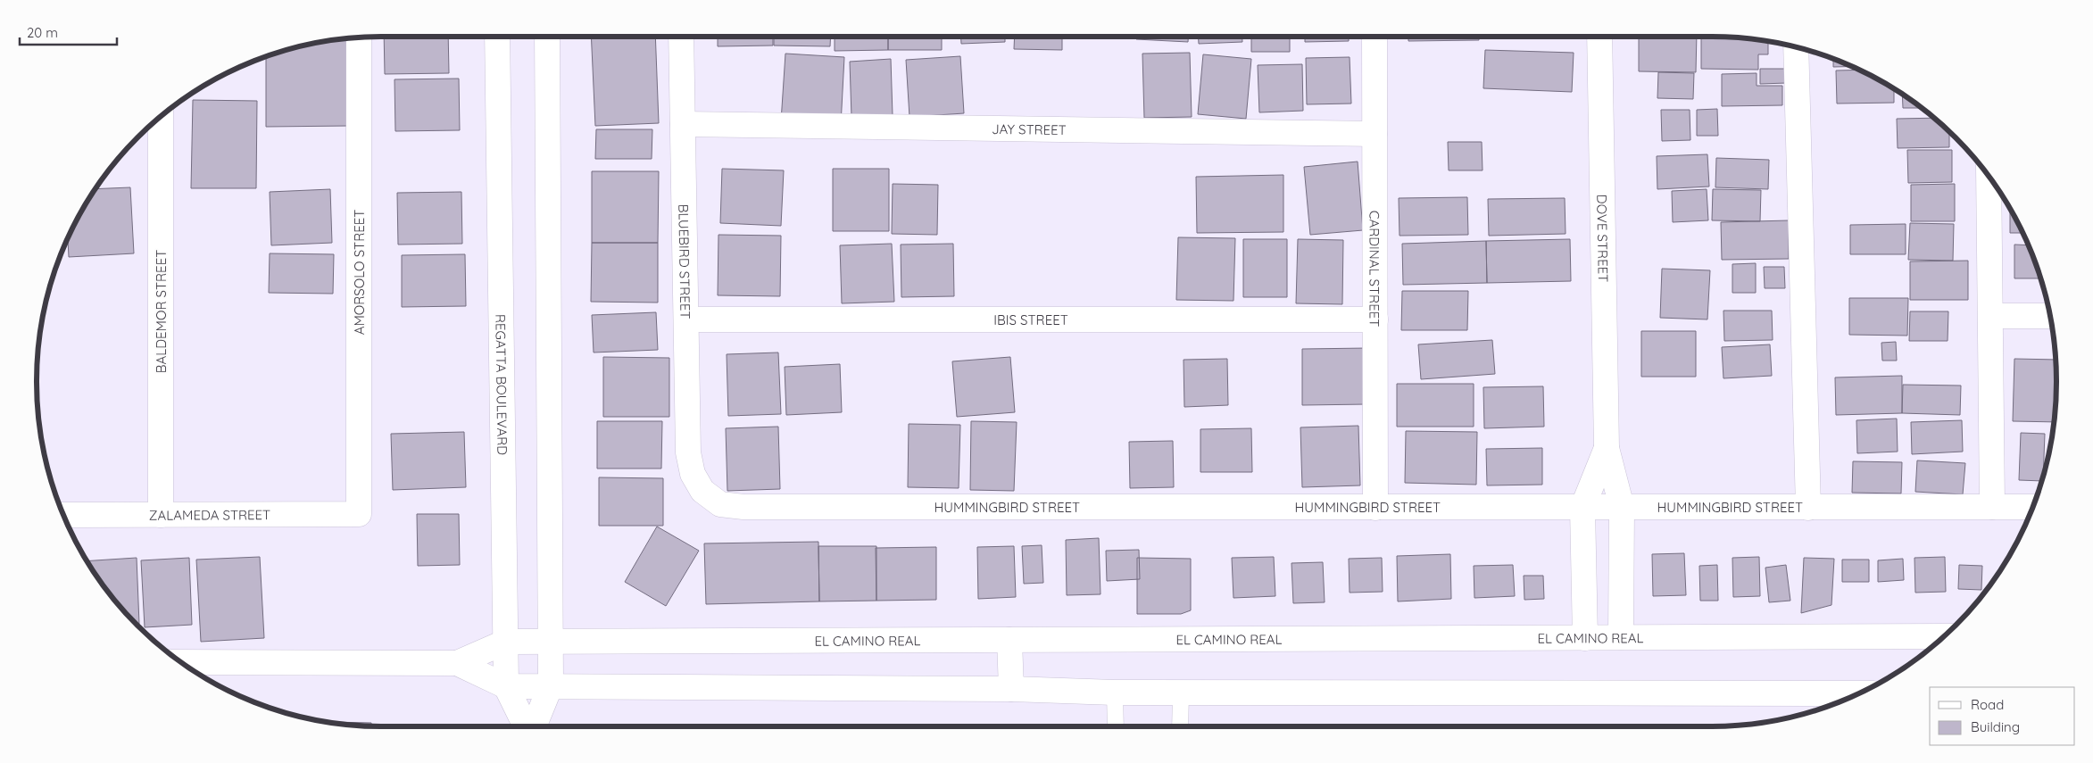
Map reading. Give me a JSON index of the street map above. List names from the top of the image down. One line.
{"streets":{"street":["JAY STREET","DOVE STREET","BLUEBIRD STREET","CARDINAL STREET","AMORSOLO STREET","BALDEMOR STREET","IBIS STREET","REGATTA BOULEVARD","HUMMINGBIRD STREET","ZALAMEDA STREET","EL CAMINO REAL"]},"crossings":[["JAY STREET","BLUEBIRD STREET"],["JAY STREET","CARDINAL STREET"],["DOVE STREET","HUMMINGBIRD STREET"],["DOVE STREET","EL CAMINO REAL"],["BLUEBIRD STREET","IBIS STREET"],["BLUEBIRD STREET","HUMMINGBIRD STREET"],["CARDINAL STREET","IBIS STREET"],["CARDINAL STREET","HUMMINGBIRD STREET"],["AMORSOLO STREET","ZALAMEDA STREET"],["BALDEMOR STREET","ZALAMEDA STREET"],["REGATTA BOULEVARD","EL CAMINO REAL"]],"legend":["Road","Building"],"scale_bar":"20 m"}
